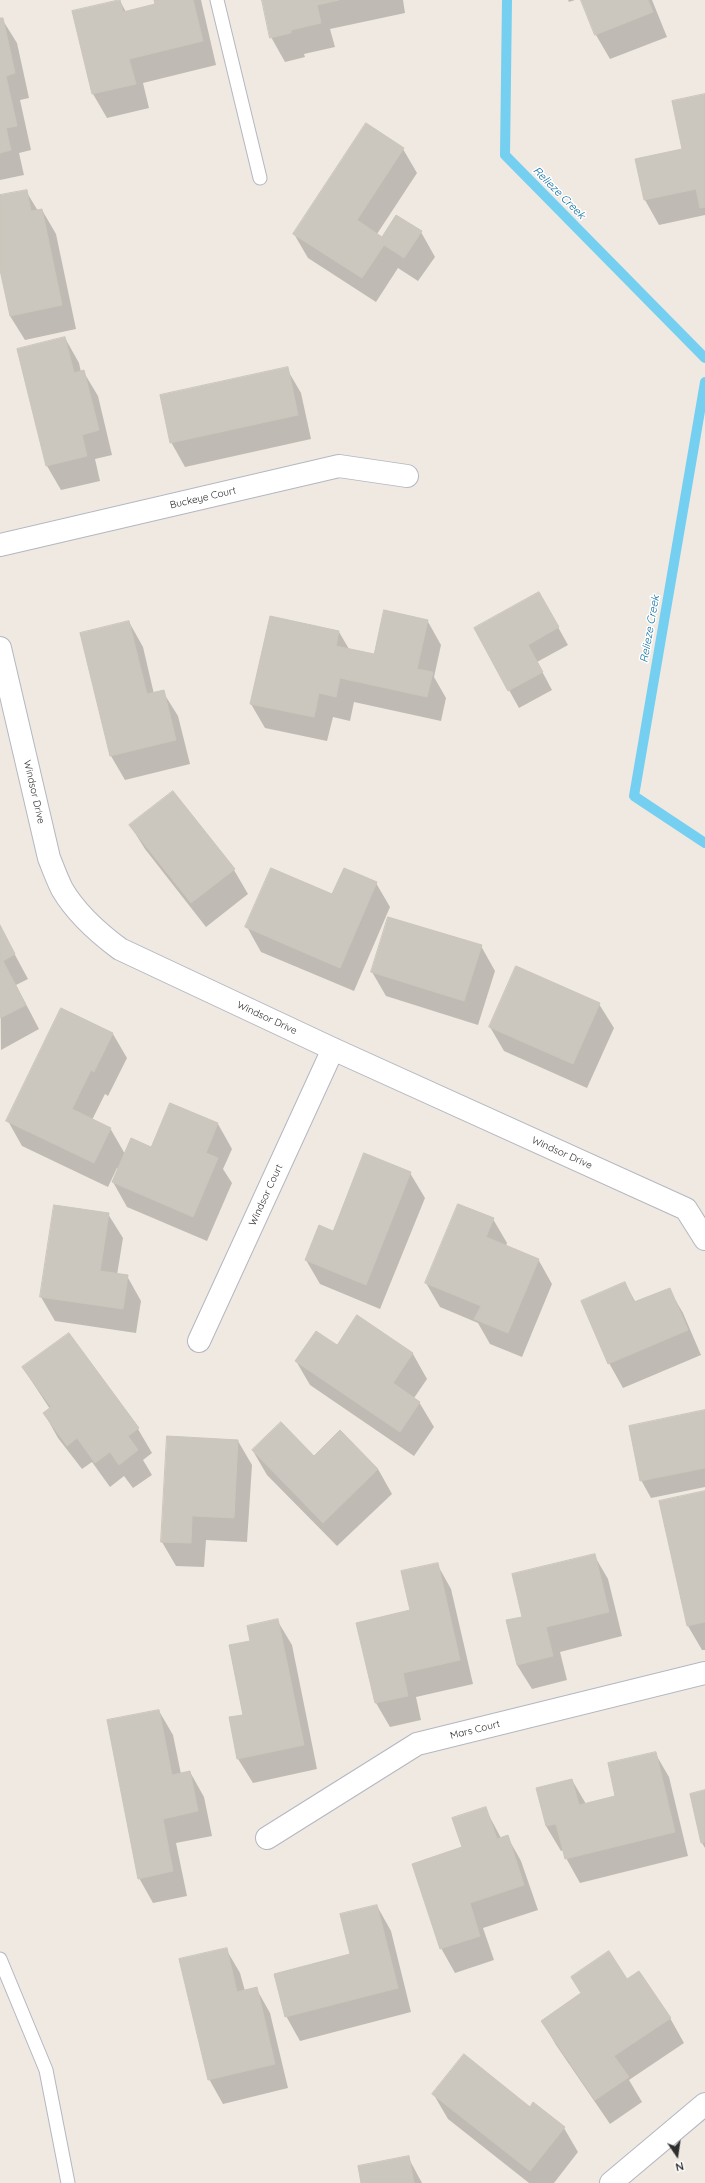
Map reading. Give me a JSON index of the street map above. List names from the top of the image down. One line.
{"streets":{"street":["Buckeye Court","Windsor Drive","Windsor Court","Mars Court"]},"crossings":[["Windsor Drive","Windsor Court"]],"water":["Relieze Creek"],"north":"bottom"}
